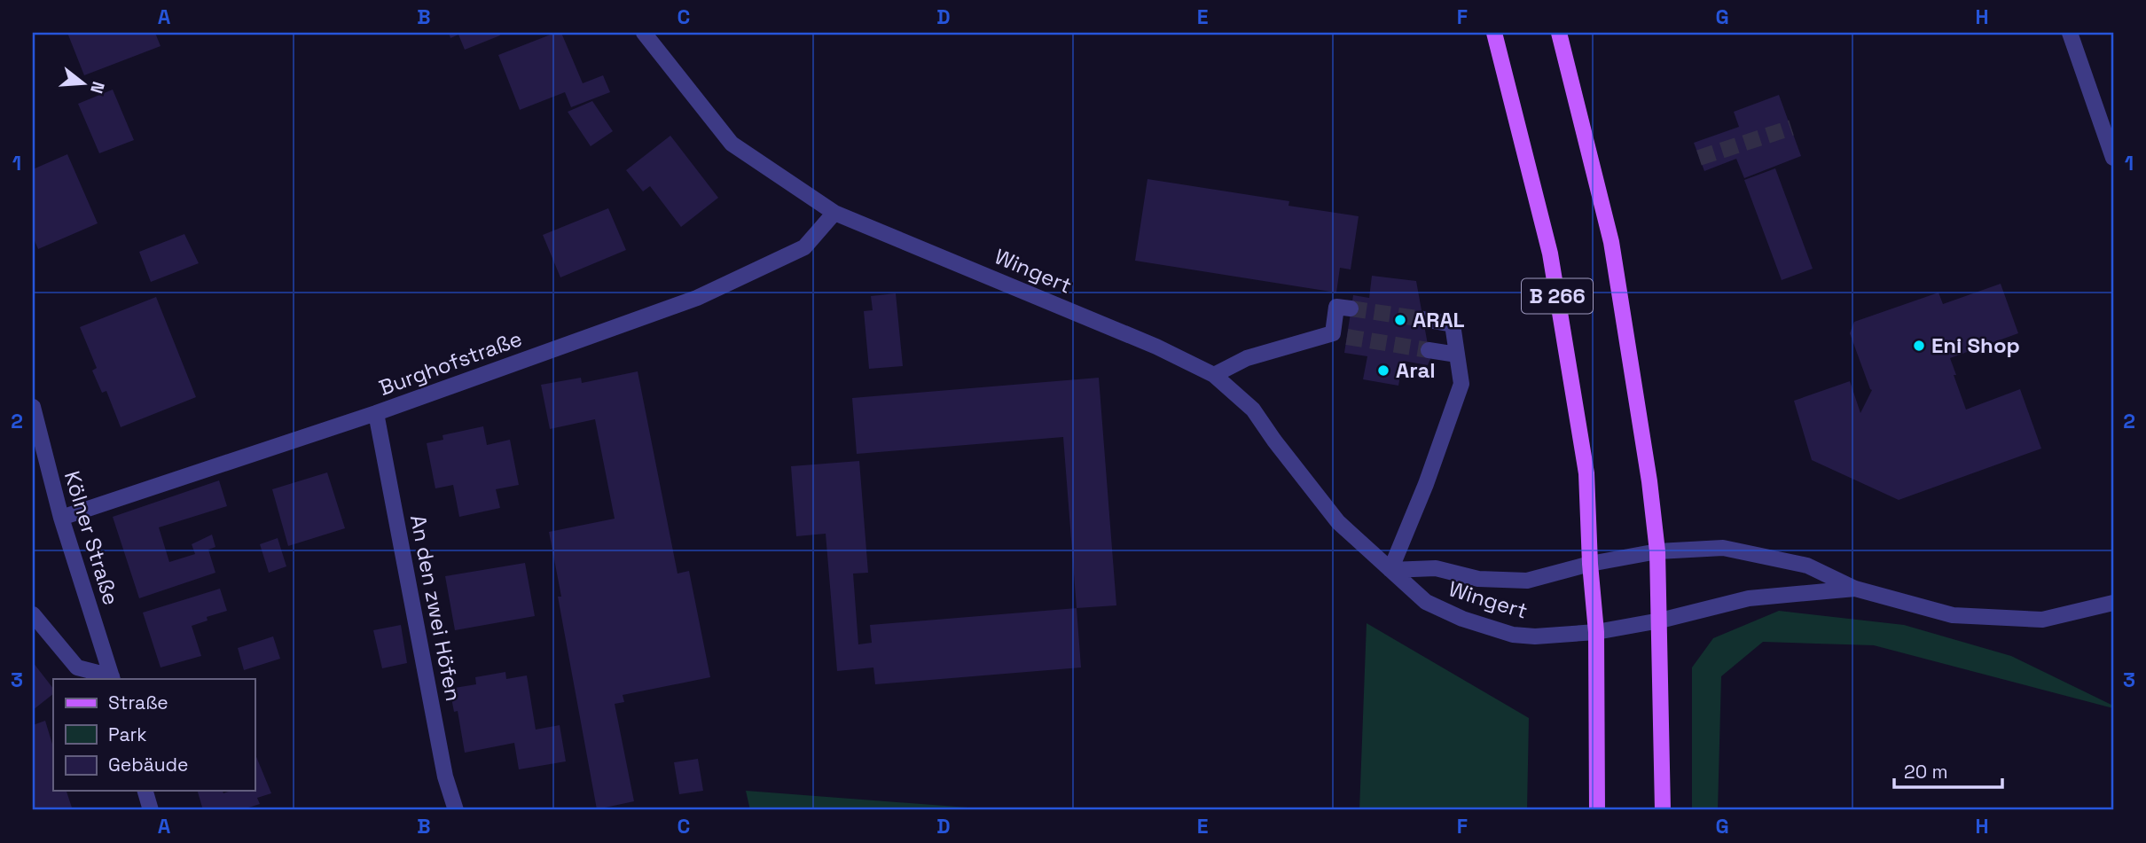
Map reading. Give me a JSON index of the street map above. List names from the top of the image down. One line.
{"streets":{"main road":["B 266"],"street":["Wingert","Burghofstraße","Kölner Straße","An den zwei Höfen"]},"crossings":[["Wingert","B 266"],["Wingert","Burghofstraße"],["Burghofstraße","Kölner Straße"],["Burghofstraße","An den zwei Höfen"]],"places":["ARAL","Eni Shop","Aral"],"legend":["Straße","Park","Gebäude"],"scale_bar":"20 m","north":"right","grid":{"columns":["A","B","C","D","E","F","G","H"],"rows":["1","2","3"]}}
